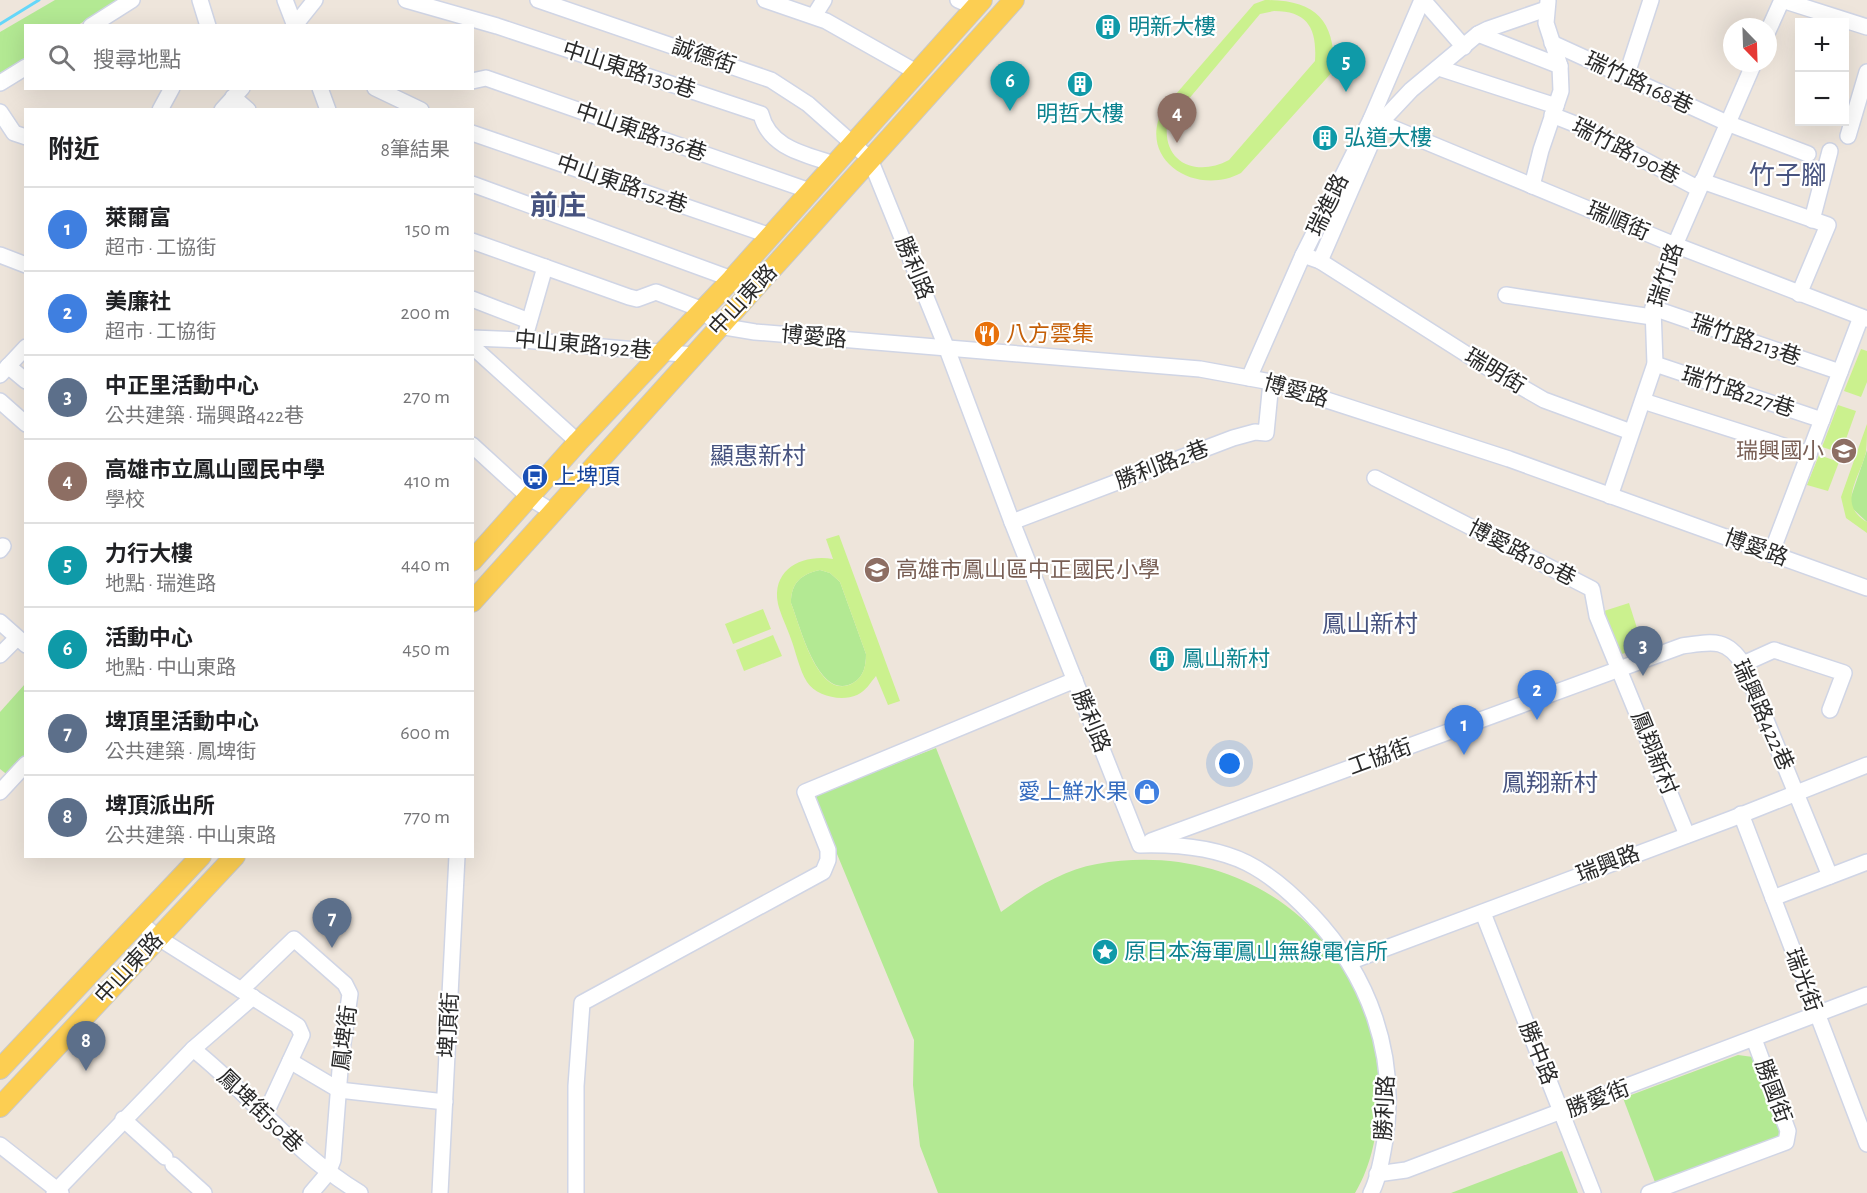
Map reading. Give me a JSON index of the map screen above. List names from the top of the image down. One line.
{"streets":{"main road":["中山東路"],"street":["誠德街","中山東路130巷","瑞竹路168巷","中山東路136巷","瑞竹路190巷","中山東路152巷","瑞進路","瑞順街","勝利路","瑞竹路","博愛路","瑞竹路213巷","中山東路192巷","瑞明街","瑞竹路227巷","勝利路2巷","博愛路180巷","瑞興路422巷","鳳翔新村","工協街","瑞興路","瑞光街","埤頂街","鳳埤街","勝中路","勝國街","勝愛街","鳳埤街50巷"]},"crossings":[["誠德街","勝利路"],["誠德街","中山東路"],["中山東路130巷","中山東路"],["瑞竹路168巷","瑞竹路"],["中山東路136巷","中山東路"],["瑞竹路190巷","瑞竹路"],["中山東路152巷","中山東路"],["瑞進路","瑞順街"],["瑞進路","博愛路"],["瑞進路","瑞明街"],["瑞順街","瑞竹路"],["勝利路","中山東路"],["勝利路","博愛路"],["勝利路","勝利路2巷"],["勝利路","工協街"],["勝利路","瑞興路"],["勝利路","勝愛街"],["瑞竹路","博愛路"],["瑞竹路","瑞竹路213巷"],["瑞竹路","瑞明街"],["瑞竹路","瑞竹路227巷"],["中山東路","博愛路"],["中山東路","中山東路192巷"],["博愛路","勝利路2巷"],["博愛路180巷","瑞興路422巷"],["博愛路180巷","鳳翔新村"],["博愛路180巷","工協街"],["瑞興路422巷","鳳翔新村"],["瑞興路422巷","工協街"],["瑞興路422巷","瑞興路"],["鳳翔新村","工協街"],["鳳翔新村","瑞興路"],["瑞興路","瑞光街"],["瑞興路","勝中路"],["瑞光街","勝愛街"],["鳳埤街","鳳埤街50巷"],["勝中路","勝愛街"],["勝國街","勝愛街"]],"districts":["竹子腳","前庄","顯惠新村","鳳山新村","鳳翔新村"],"places":{"building":["明新大樓","明哲大樓","弘道大樓","鳳山新村"],"restaurant":["八方雲集"],"school or university":["瑞興國小","高雄市鳳山區中正國民小學"],"bus stop":["上埤頂"],"shop":["愛上鮮水果"],"place":["原日本海軍鳳山無線電信所"]},"north":"bottom right","page":{"map_buttons":["+","−"],"search":"搜尋地點","pins":["5","6","4","3","2","1","7","8"],"heading":["附近","8筆結果"],"list":[{"mark":"1","name":"萊爾富","note":"超市 · 工協街","value":"150 m"},{"mark":"2","name":"美廉社","note":"超市 · 工協街","value":"200 m"},{"mark":"3","name":"中正里活動中心","note":"公共建築 · 瑞興路422巷","value":"270 m"},{"mark":"4","name":"高雄市立鳳山國民中學","note":"學校","value":"410 m"},{"mark":"5","name":"力行大樓","note":"地點 · 瑞進路","value":"440 m"},{"mark":"6","name":"活動中心","note":"地點 · 中山東路","value":"450 m"},{"mark":"7","name":"埤頂里活動中心","note":"公共建築 · 鳳埤街","value":"600 m"},{"mark":"8","name":"埤頂派出所","note":"公共建築 · 中山東路","value":"770 m"}]}}
